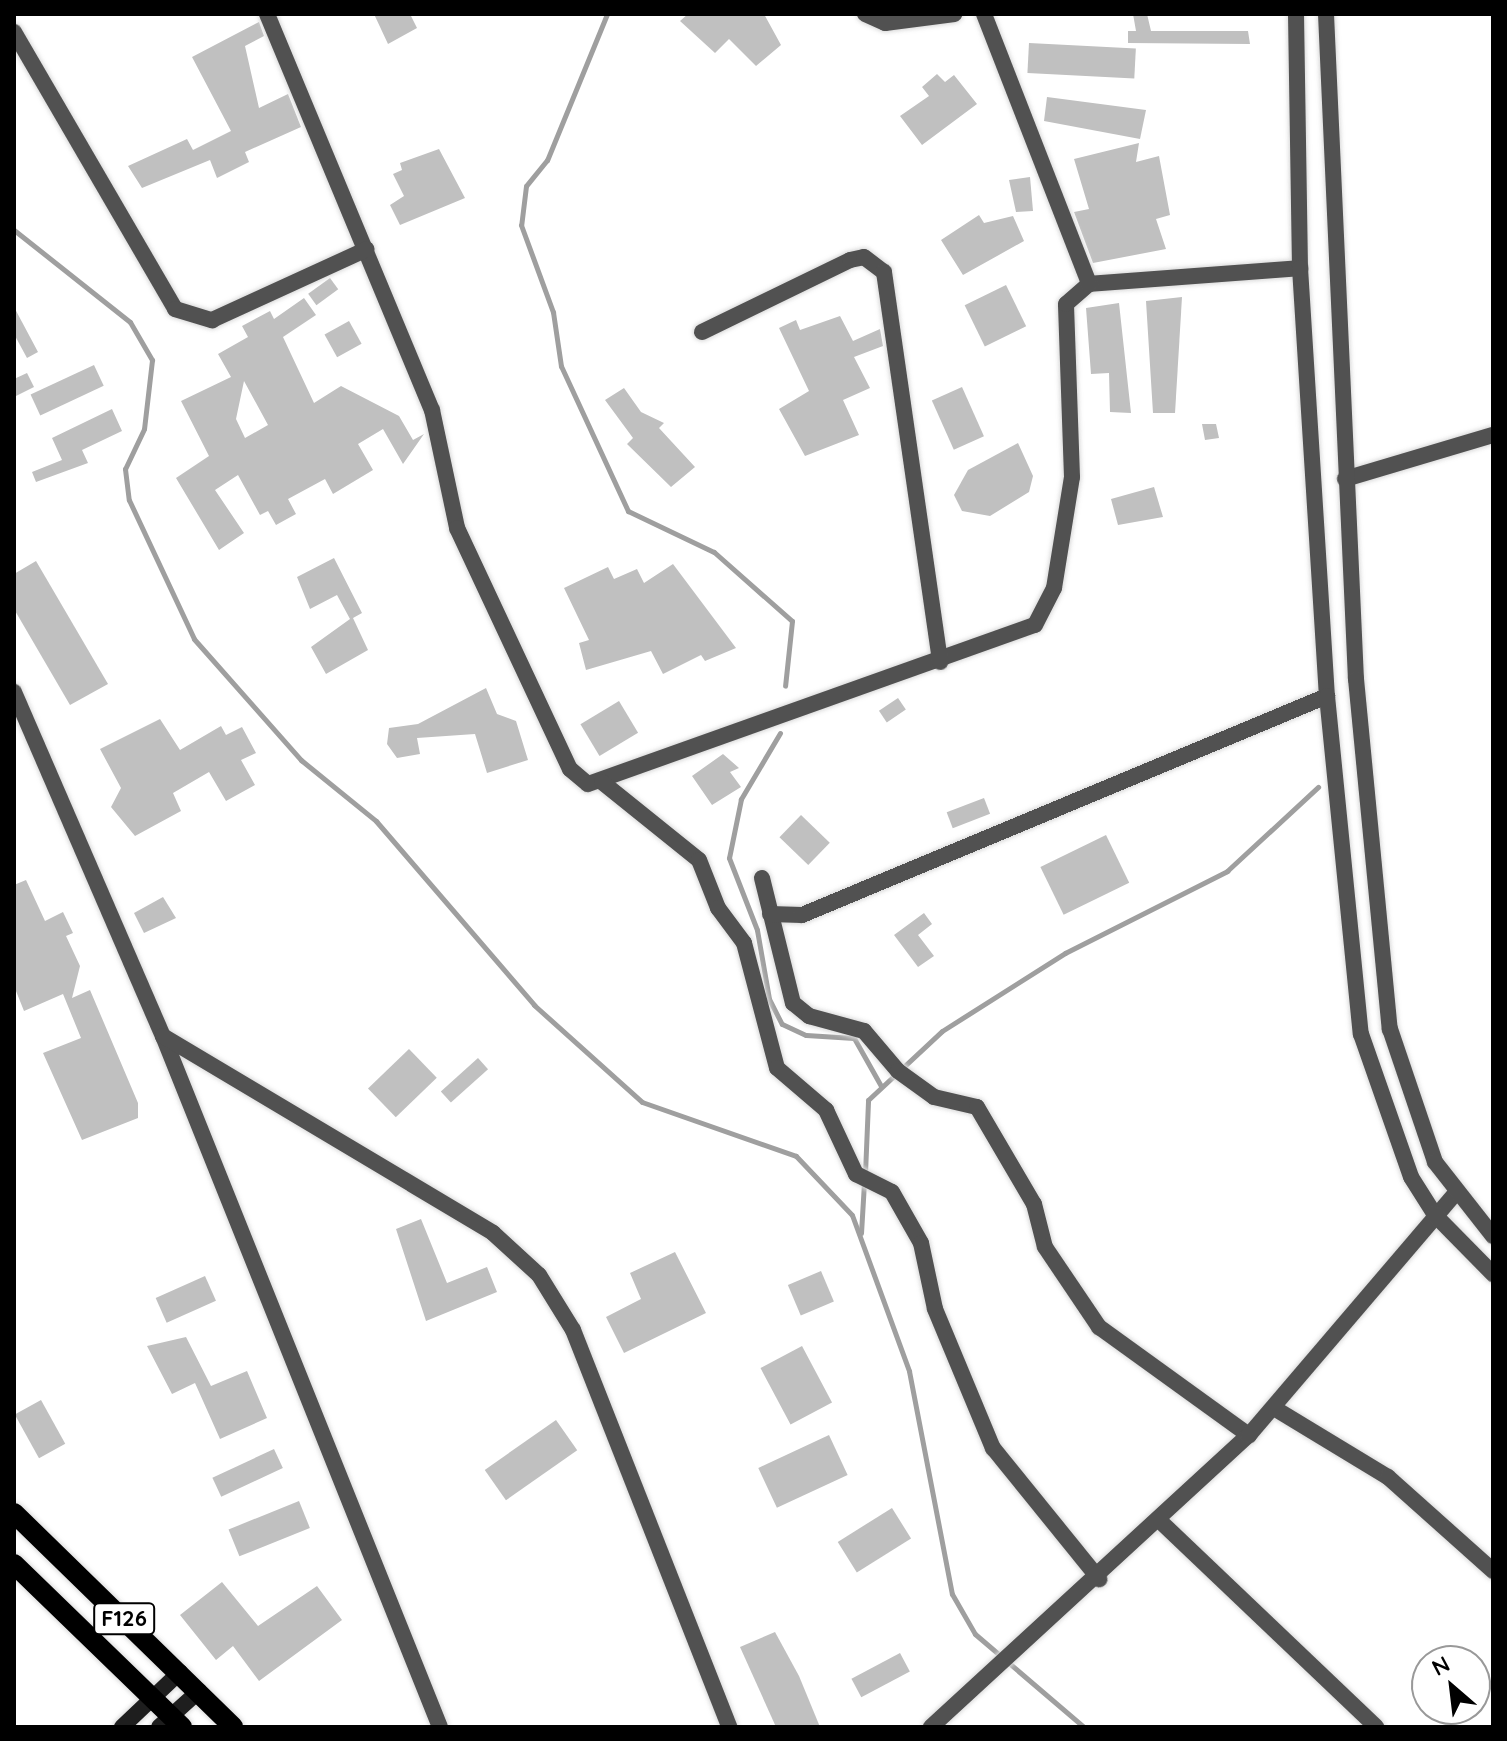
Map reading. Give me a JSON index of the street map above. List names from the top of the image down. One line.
{"streets":{"main road":["F126"]},"north":"top left"}
